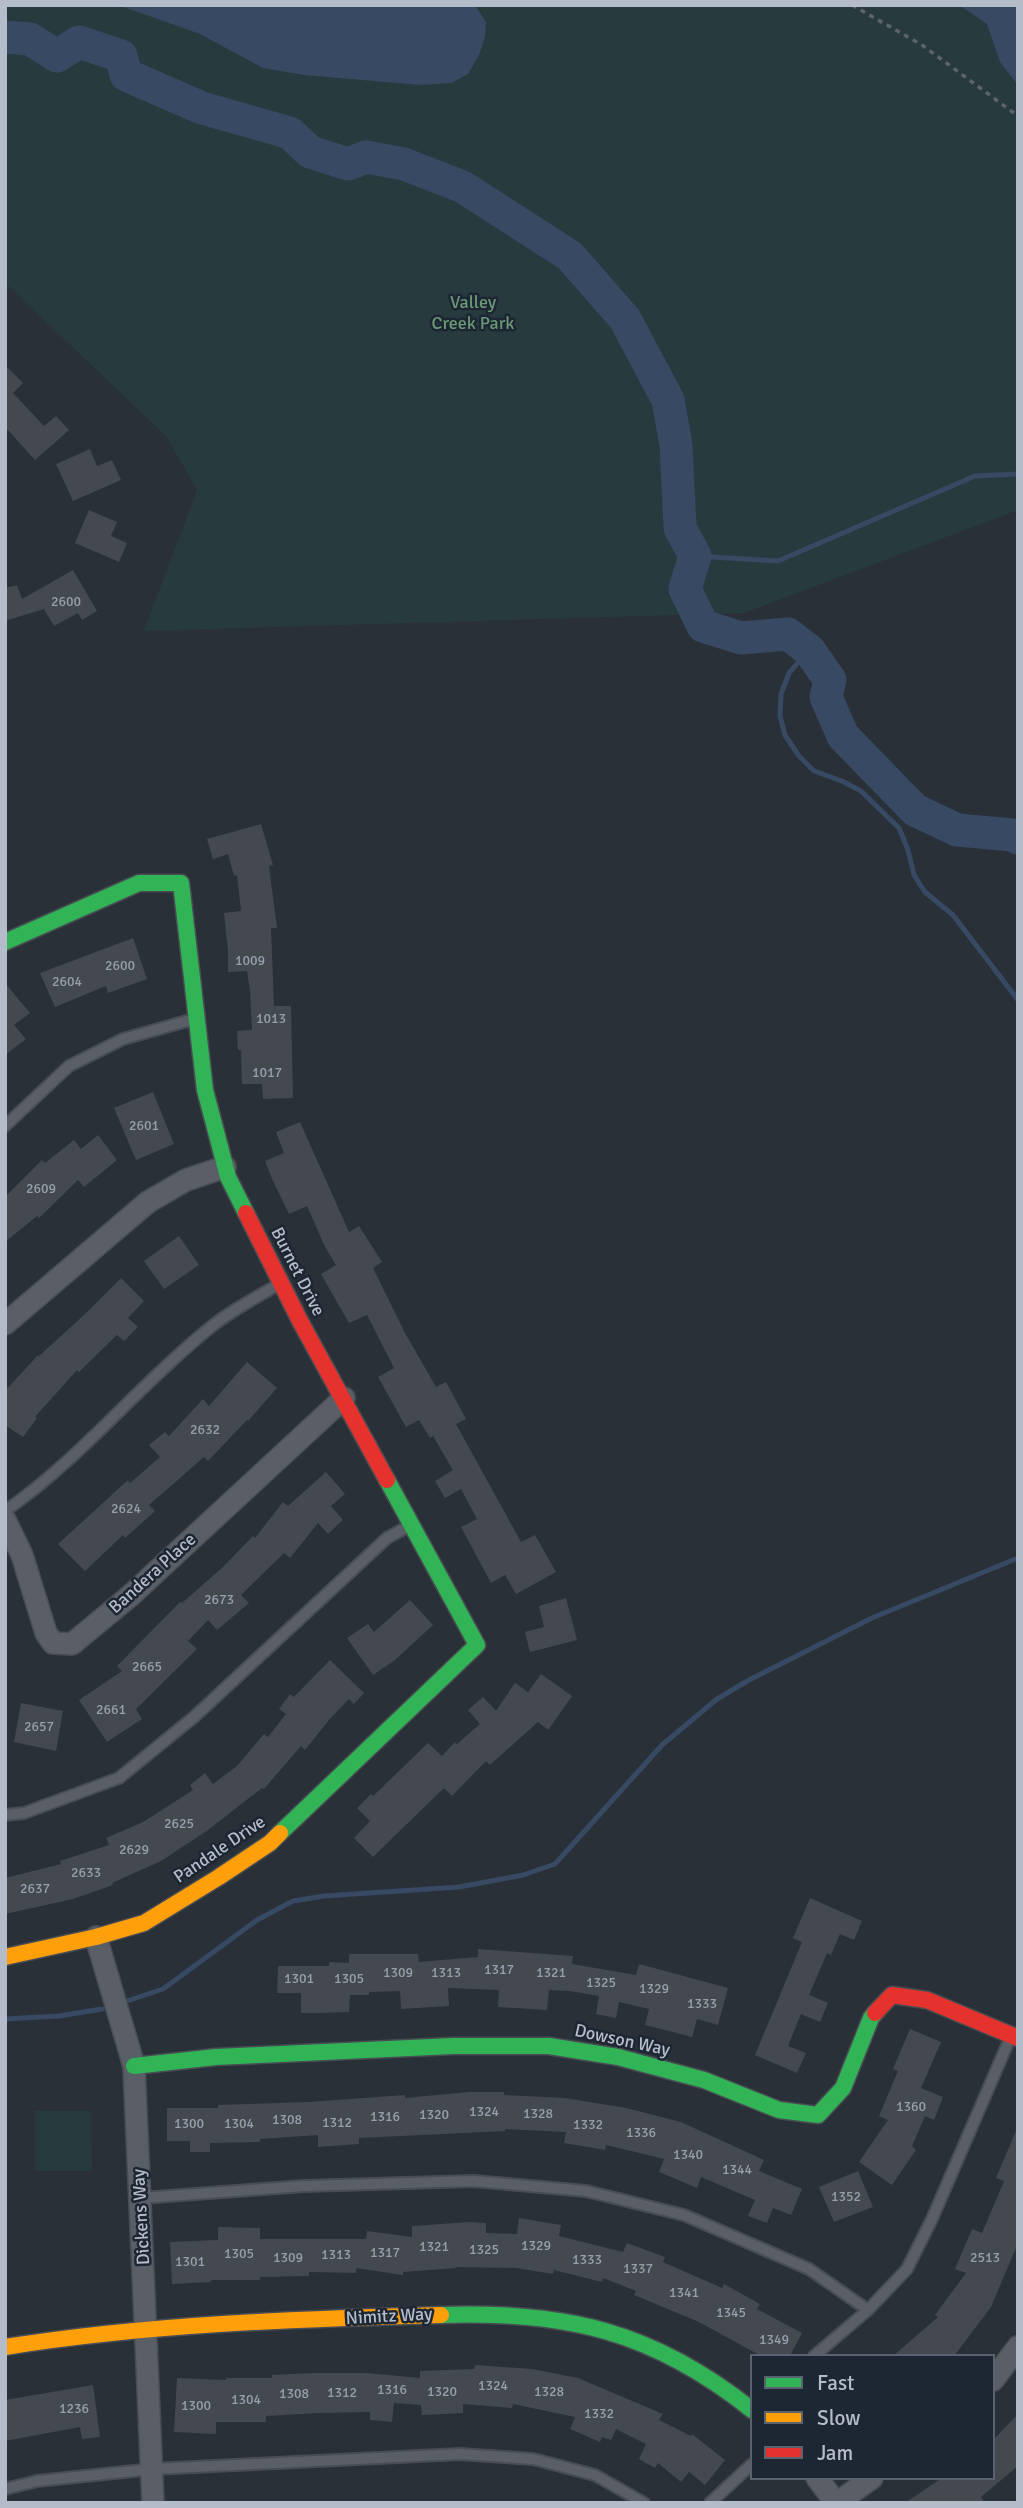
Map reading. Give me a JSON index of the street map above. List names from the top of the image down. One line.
{"streets":{"street":["Burnet Drive","Bandera Place","Pandale Drive","Dowson Way","Dickens Way","Nimitz Way"]},"crossings":[["Burnet Drive","Bandera Place"],["Burnet Drive","Pandale Drive"],["Pandale Drive","Dickens Way"],["Dowson Way","Dickens Way"],["Dickens Way","Nimitz Way"]],"parks":["Valley Creek Park"],"house_numbers":["2600","1009","2600","2604","1013","1017","2601","2609","2632","2624","2673","2665","2661","2657","2625","2629","2633","2637","1317","1309","1313","1321","1301","1305","1325","1329","1333","1360","1324","1328","1320","1316","1308","1312","1300","1304","1332","1336","1340","1344","1352","1329","1321","1325","1317","1305","1313","1309","2513","1333","1301","1337","1341","1345","1349","1324","1316","1320","1328","1312","1308","1304","1300","1236","1332"],"legend":["Fast","Slow","Jam"]}
